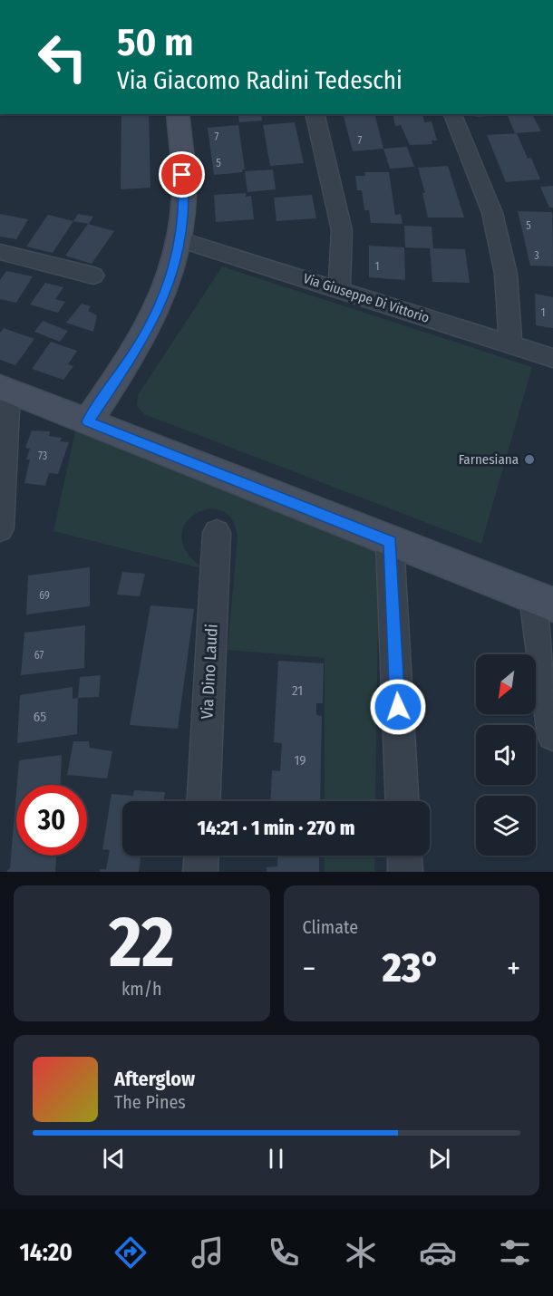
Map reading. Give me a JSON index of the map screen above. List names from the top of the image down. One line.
{"streets":{"street":["Via Giuseppe Di Vittorio","Via Dino Laudi"]},"places":["Farnesiana"],"house_numbers":["7","7","5","5","3","1","1","73","69","67","21","65","19"],"north":"bottom left","page":{"turn":["50 m","Via Giacomo Radini Tedeschi"],"limit":"30","trip":"14:21 · 1 min · 270 m","tile":[["22","km/h"],"Climate"],"heat":["−","23°","+"],"song":["Afterglow","The Pines"],"tabs":"14:20"}}
